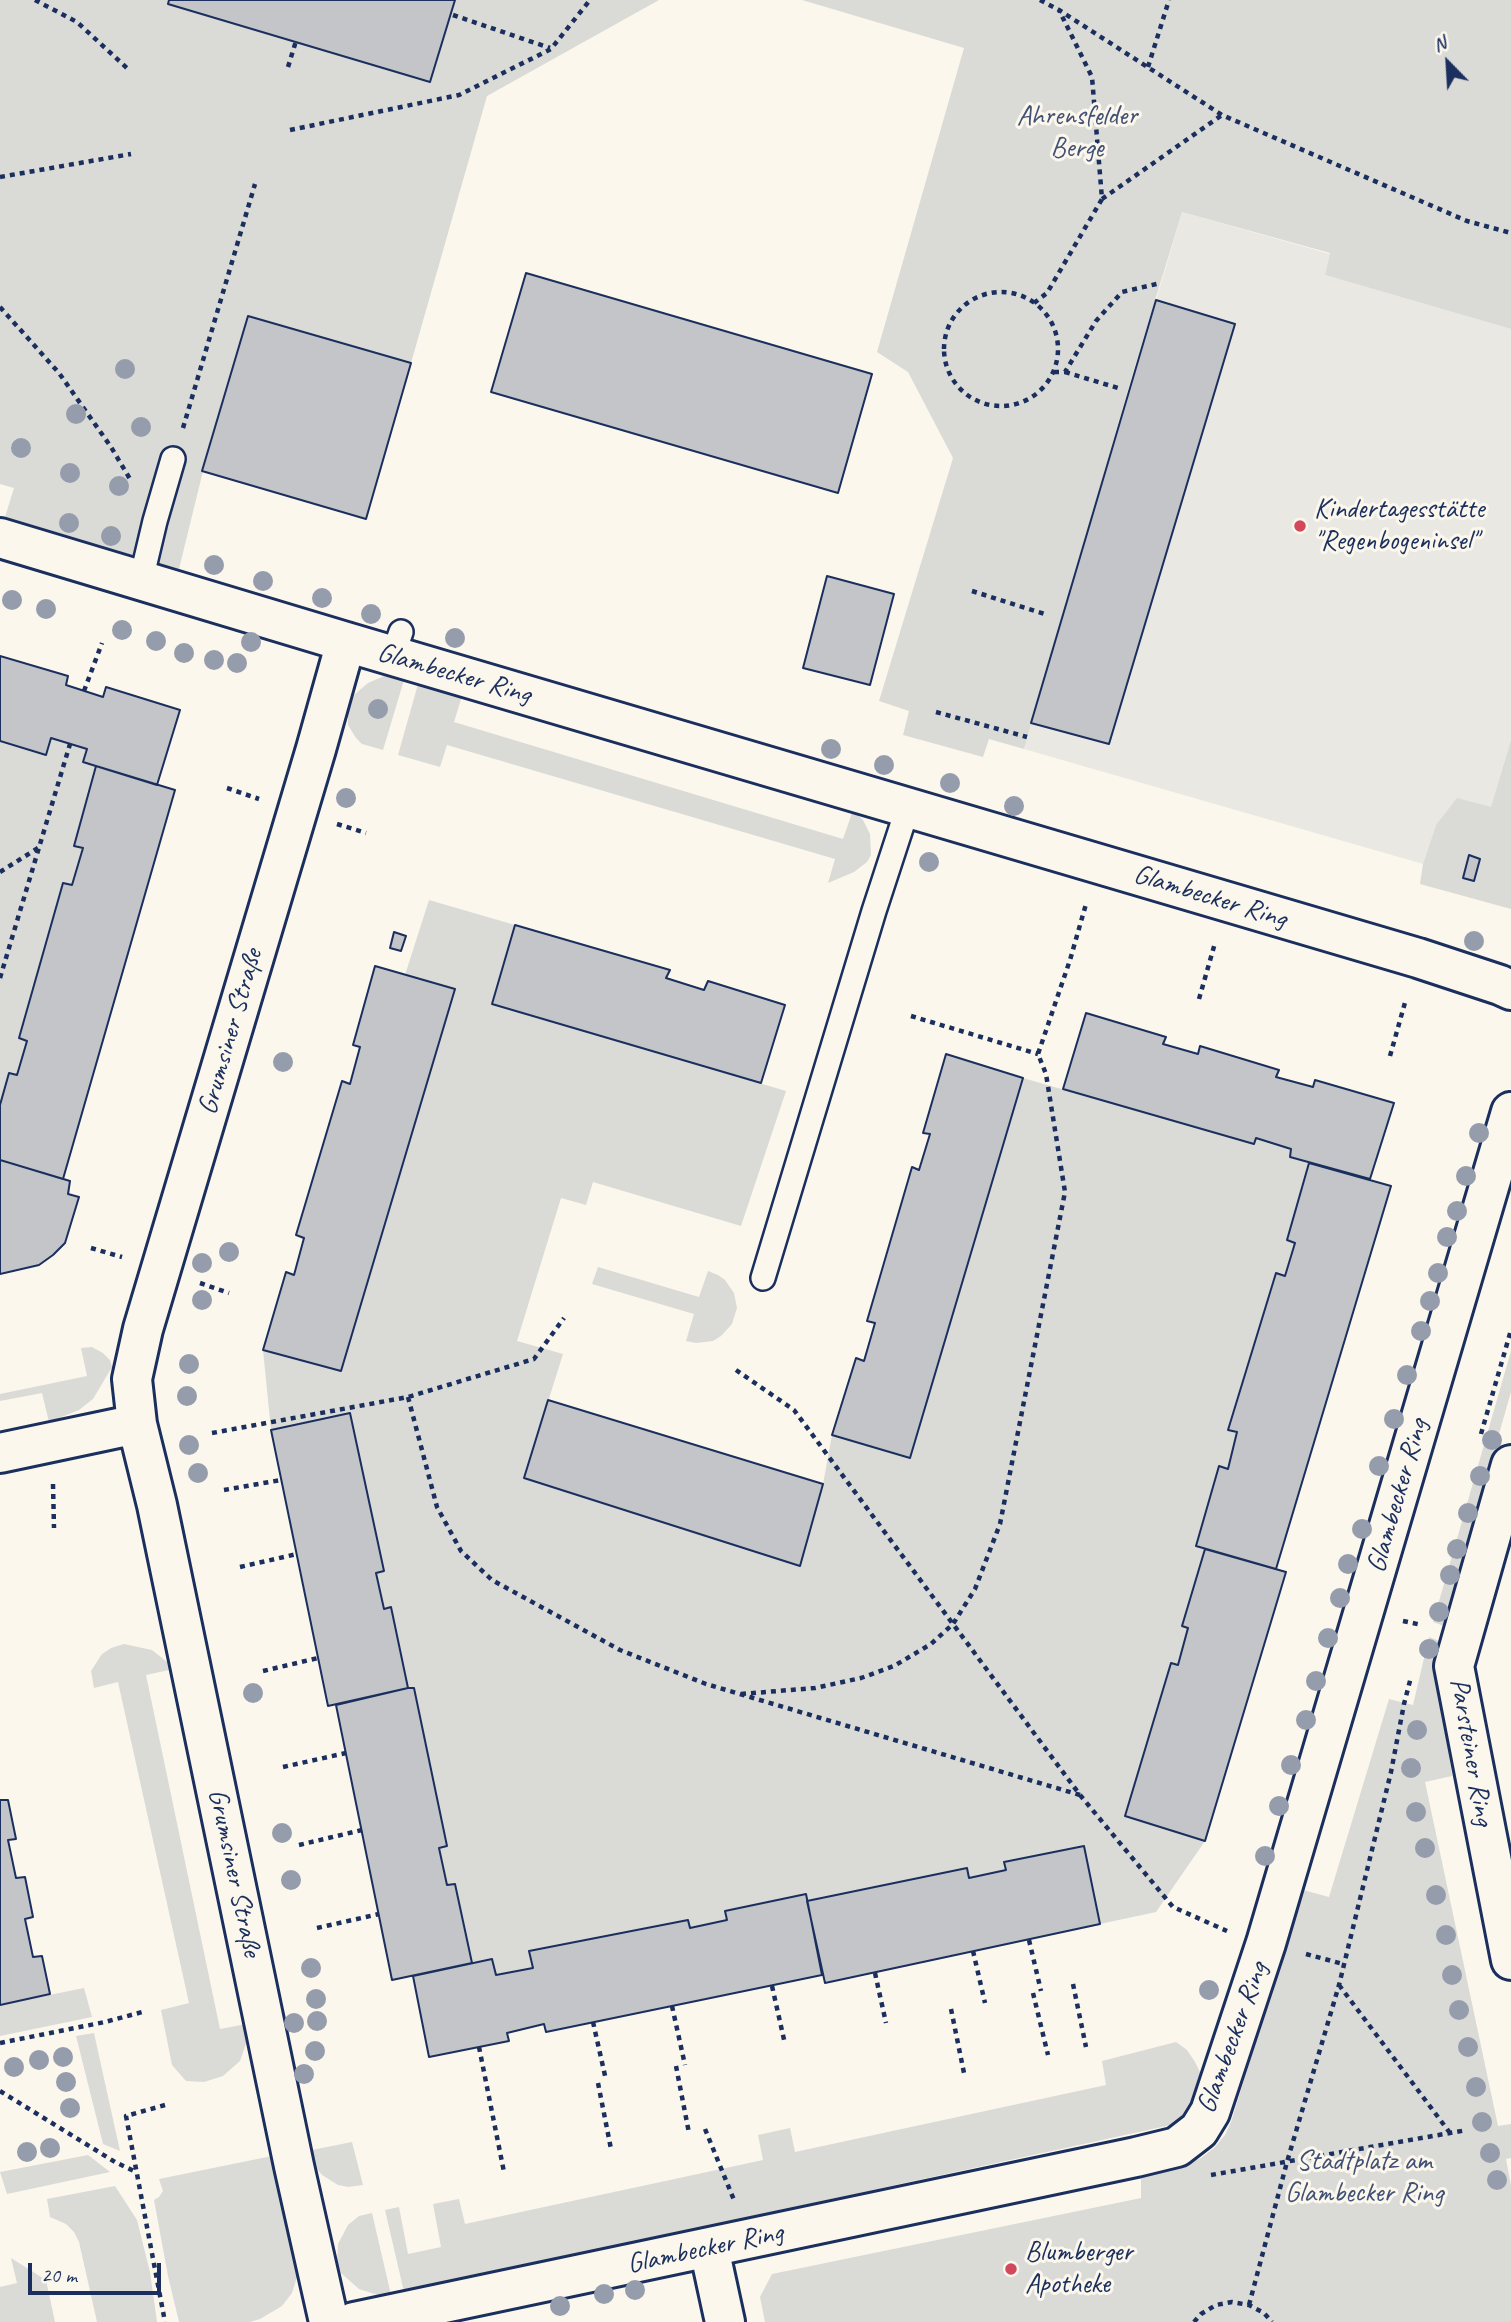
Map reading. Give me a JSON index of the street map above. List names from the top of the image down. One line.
{"streets":{"street":["Glambecker Ring","Grumsiner Straße","Parsteiner Ring"]},"crossings":[["Glambecker Ring","Grumsiner Straße"]],"parks":["Ahrensfelder Berge","Stadtplatz am Glambecker Ring"],"places":["Kindertagesstätte \"Regenbogeninsel\"","Blumberger Apotheke"],"scale_bar":"20 m","north":"top left"}
